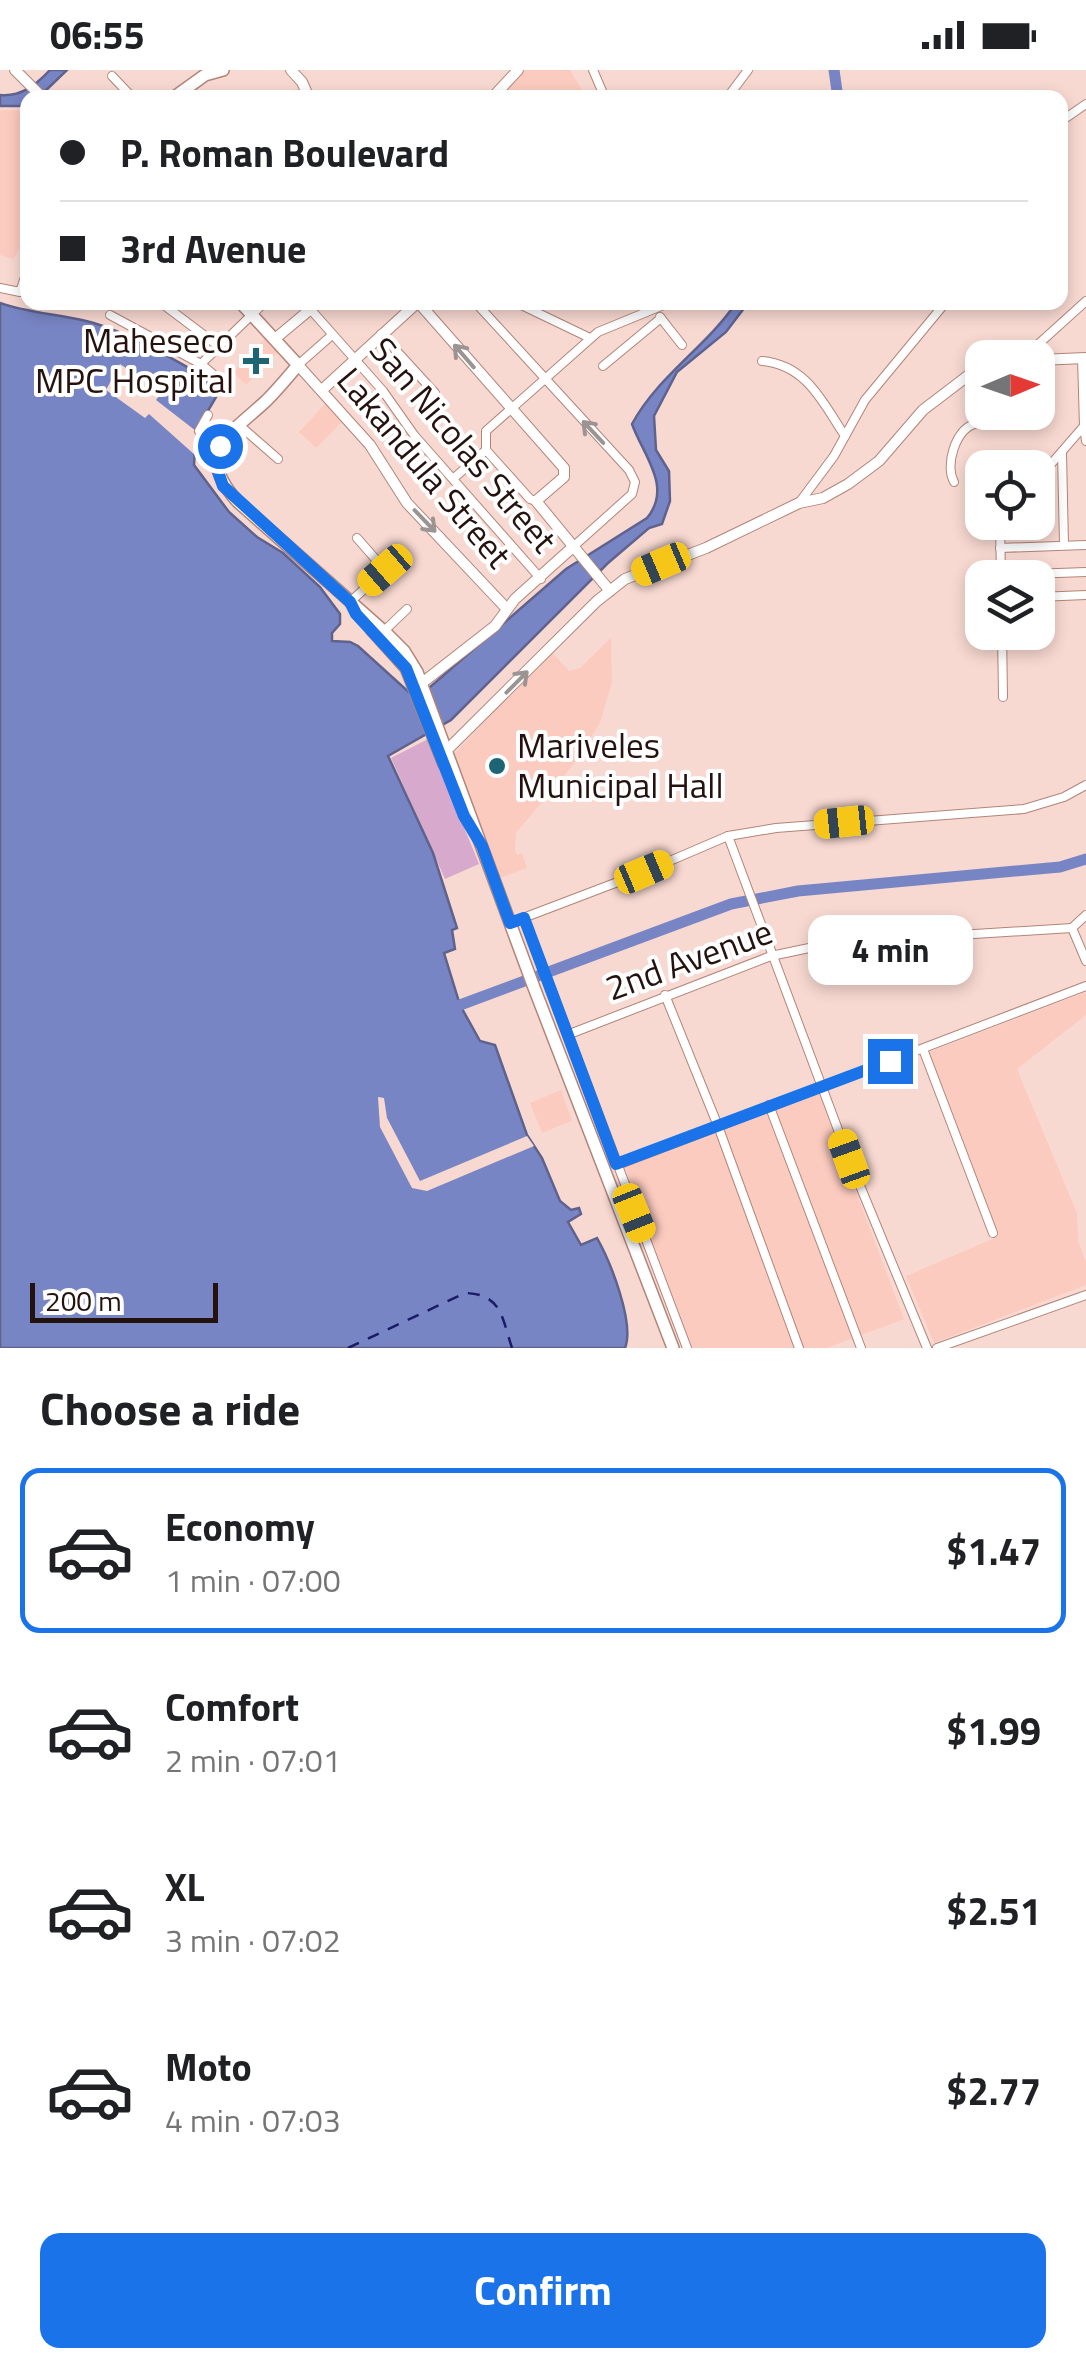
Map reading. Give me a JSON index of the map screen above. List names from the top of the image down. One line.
{"streets":{"street":["San Nicolas Street","Lakandula Street","2nd Avenue"]},"places":{"health":["Maheseco MPC Hospital"],"other":["Mariveles Municipal Hall"]},"scale_bar":"200 m","north":"right","page":{"status":"06:55","banner":["P. Roman Boulevard","3rd Avenue"],"bubble":"4 min","scale":"200 m","heading":"Choose a ride","list":[{"name":"Economy","note":"1 min · 07:00","value":"$1.47"},{"name":"Comfort","note":"2 min · 07:01","value":"$1.99"},{"name":"XL","note":"3 min · 07:02","value":"$2.51"},{"name":"Moto","note":"4 min · 07:03","value":"$2.77"}],"buttons":"Confirm"}}
